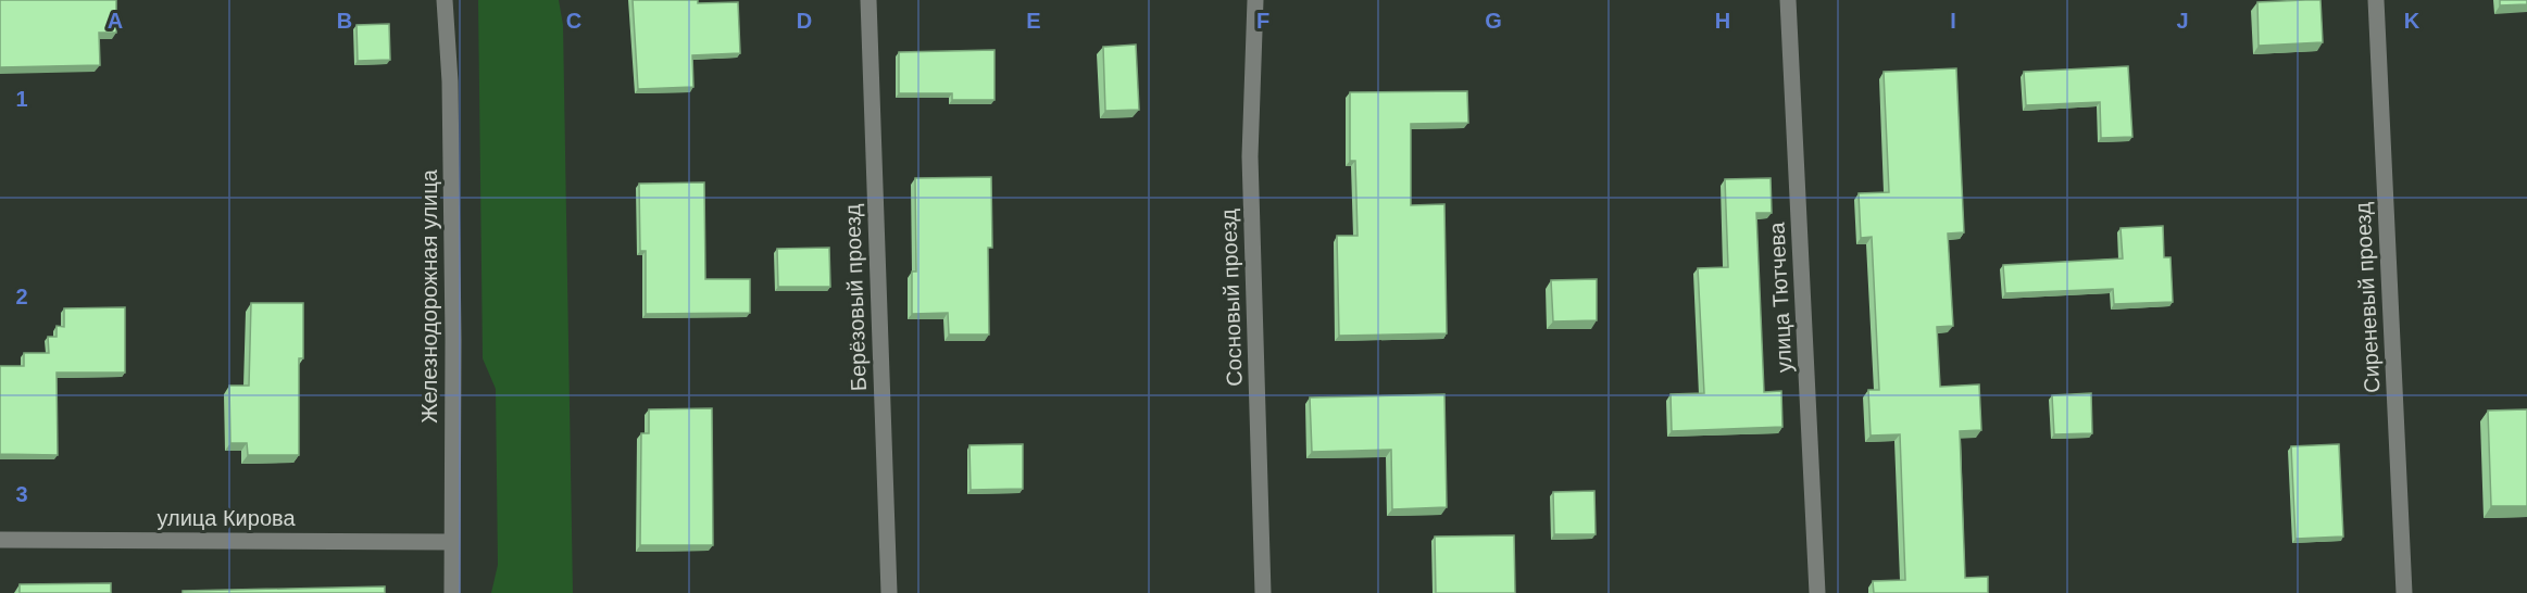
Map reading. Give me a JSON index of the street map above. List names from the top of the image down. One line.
{"streets":{"street":["Железнодорожная улица","Берёзовый проезд","Сосновый проезд","улица Тютчева","Сиреневый проезд","улица Кирова"]},"crossings":[["Железнодорожная улица","улица Кирова"]],"grid":{"columns":["A","B","C","D","E","F","G","H","I","J","K"],"rows":["1","2","3"]}}
